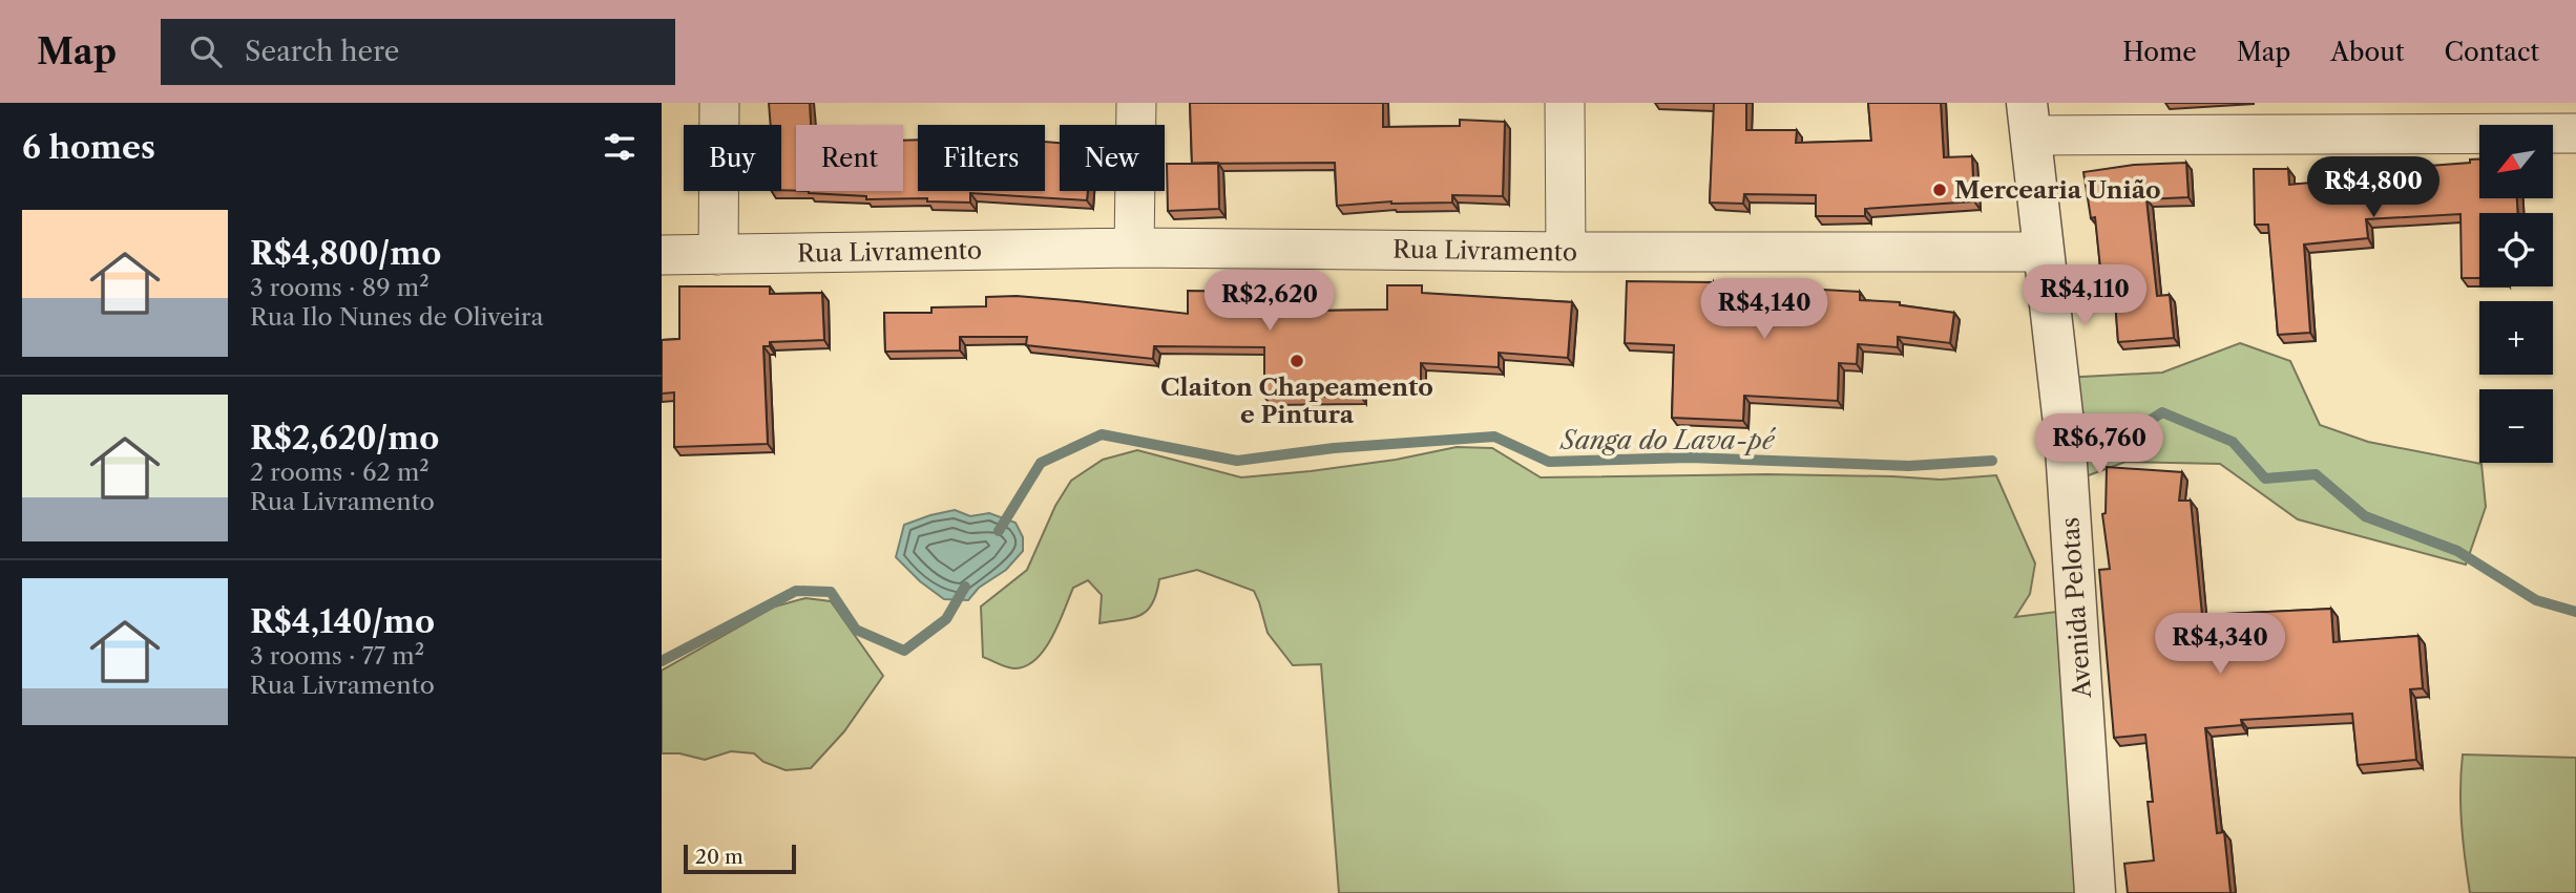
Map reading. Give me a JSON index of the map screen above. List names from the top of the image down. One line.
{"streets":{"street":["Rua Livramento","Avenida Pelotas"]},"crossings":[["Rua Livramento","Avenida Pelotas"]],"water":["Sanga do Lava-pé"],"places":["Mercearia União","Claiton Chapeamento e Pintura"],"scale_bar":"20 m","north":"bottom left","page":{"header":"Map","search":"Search here","nav":["Home","Map","About","Contact"],"heading":"6 homes","map_buttons":["+","−"],"chip":["Buy","Rent","Filters","New"],"price":["R$4,800","R$4,110","R$2,620","R$4,140","R$6,760","R$4,340"],"list":[{"name":"R$4,800/mo","note":"3 rooms · 89 m² · Rua Ilo Nunes de Oliveira"},{"name":"R$2,620/mo","note":"2 rooms · 62 m² · Rua Livramento"},{"name":"R$4,140/mo","note":"3 rooms · 77 m² · Rua Livramento"}],"scale":"20 m"}}
